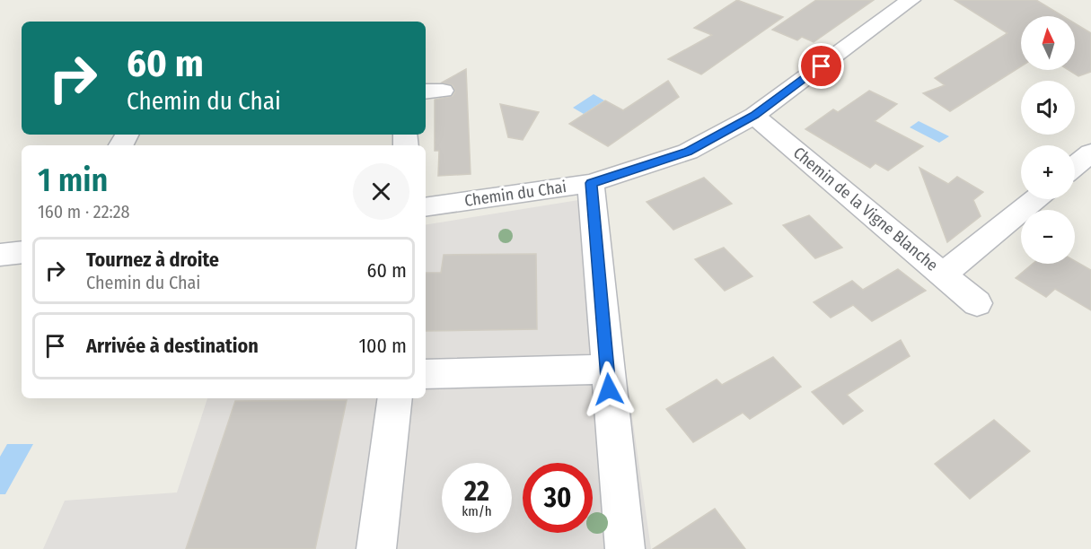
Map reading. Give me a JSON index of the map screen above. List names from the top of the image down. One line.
{"streets":{"street":["Chemin du Chai","Chemin de la Vigne Blanche"]},"crossings":[["Chemin du Chai","Chemin de la Vigne Blanche"]],"north":"top","page":{"map_buttons":["+","−"],"turn":["60 m","Chemin du Chai"],"heading":["1 min","160 m · 22:28"],"list":[{"name":"Tournez à droite","note":"Chemin du Chai","value":"60 m"},{"name":"Arrivée à destination","value":"100 m"}],"speed":"22 km/h","limit":"30"}}
